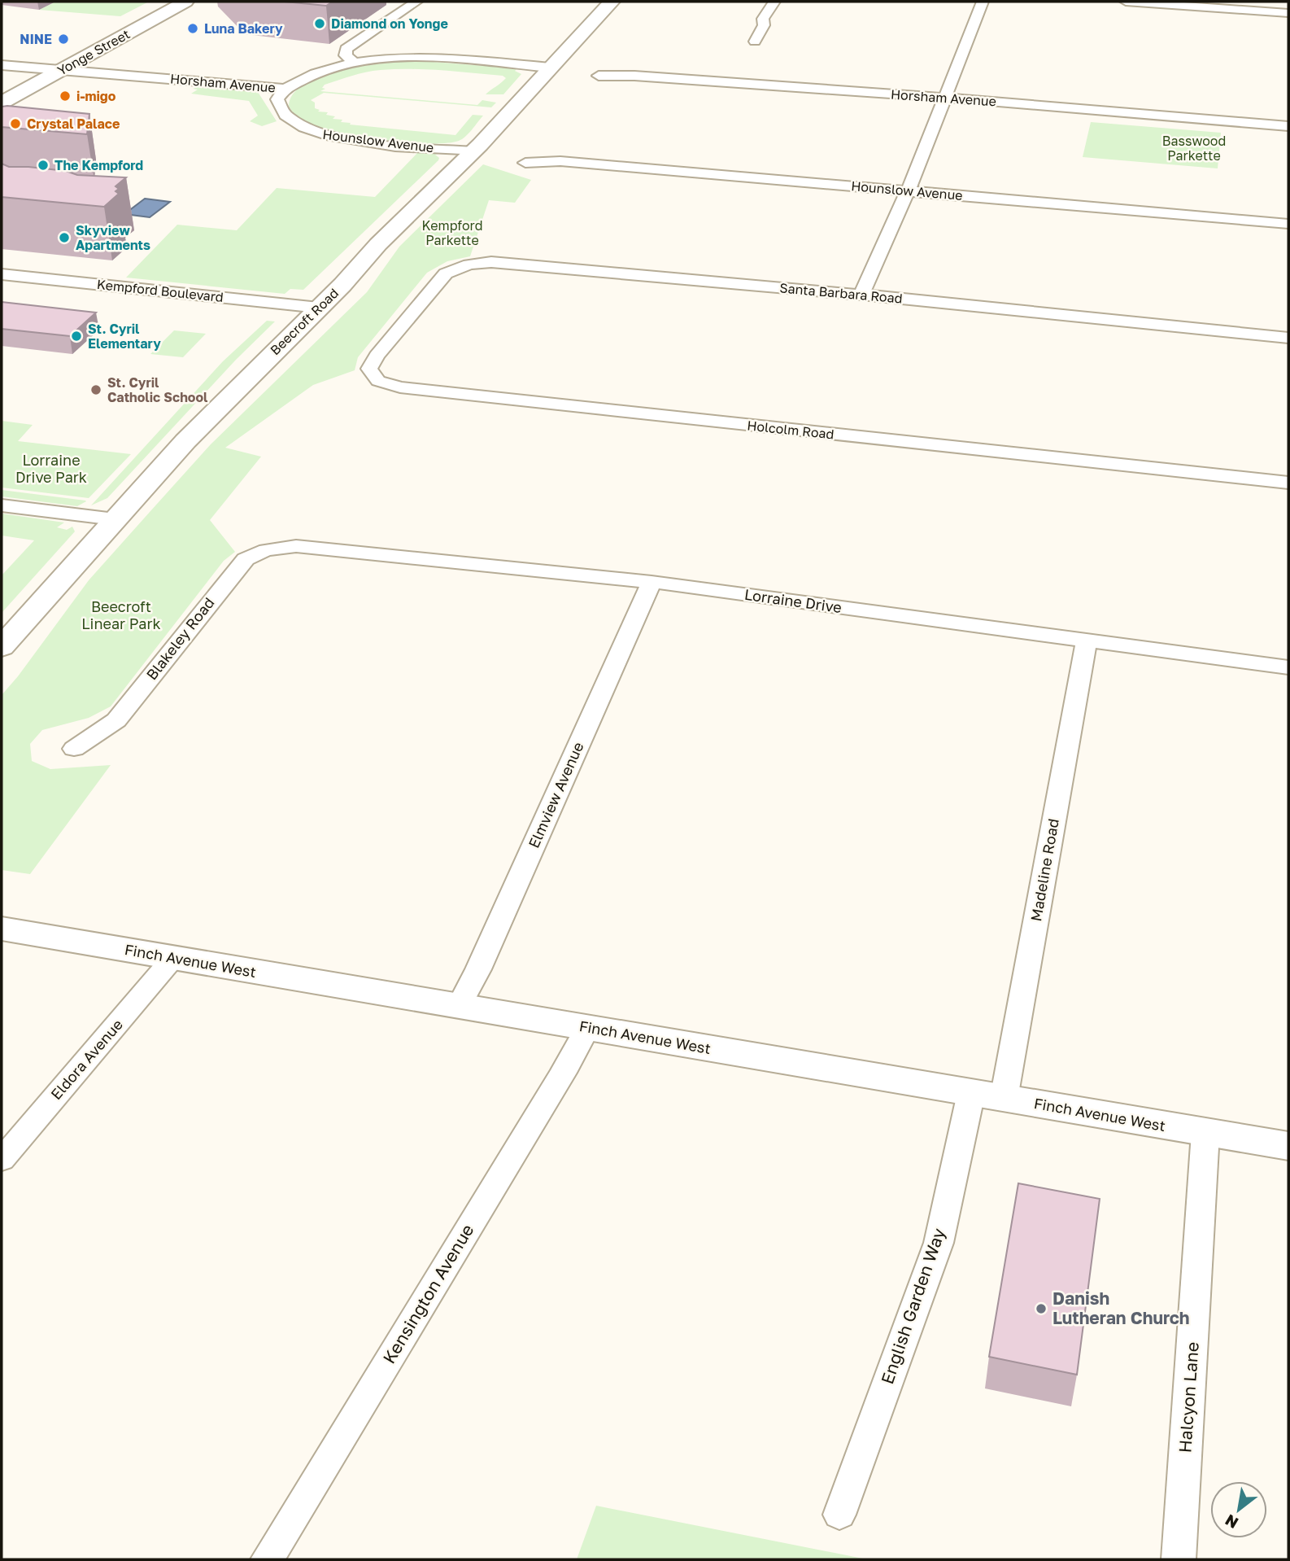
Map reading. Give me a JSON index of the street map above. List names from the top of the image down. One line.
{"streets":{"street":["Yonge Street","Horsham Avenue","Hounslow Avenue","Kempford Boulevard","Santa Barbara Road","Beecroft Road","Holcolm Road","Lorraine Drive","Blakeley Road","Elmview Avenue","Madeline Road","Finch Avenue West","Eldora Avenue","Kensington Avenue","English Garden Way","Halcyon Lane"]},"crossings":[["Yonge Street","Horsham Avenue"],["Horsham Avenue","Hounslow Avenue"],["Horsham Avenue","Beecroft Road"],["Hounslow Avenue","Beecroft Road"],["Kempford Boulevard","Beecroft Road"],["Santa Barbara Road","Holcolm Road"],["Lorraine Drive","Blakeley Road"],["Lorraine Drive","Elmview Avenue"],["Lorraine Drive","Madeline Road"],["Elmview Avenue","Finch Avenue West"],["Madeline Road","Finch Avenue West"],["Madeline Road","English Garden Way"],["Finch Avenue West","Eldora Avenue"],["Finch Avenue West","Kensington Avenue"],["Finch Avenue West","English Garden Way"],["Finch Avenue West","Halcyon Lane"]],"parks":["Basswood Parkette","Kempford Parkette","Lorraine Drive Park","Beecroft Linear Park"],"places":["Diamond on Yonge","Luna Bakery","NINE","i-migo","Crystal Palace","The Kempford","Skyview Apartments","St. Cyril Elementary","St. Cyril Catholic School","Danish Lutheran Church"],"north":"bottom left"}
